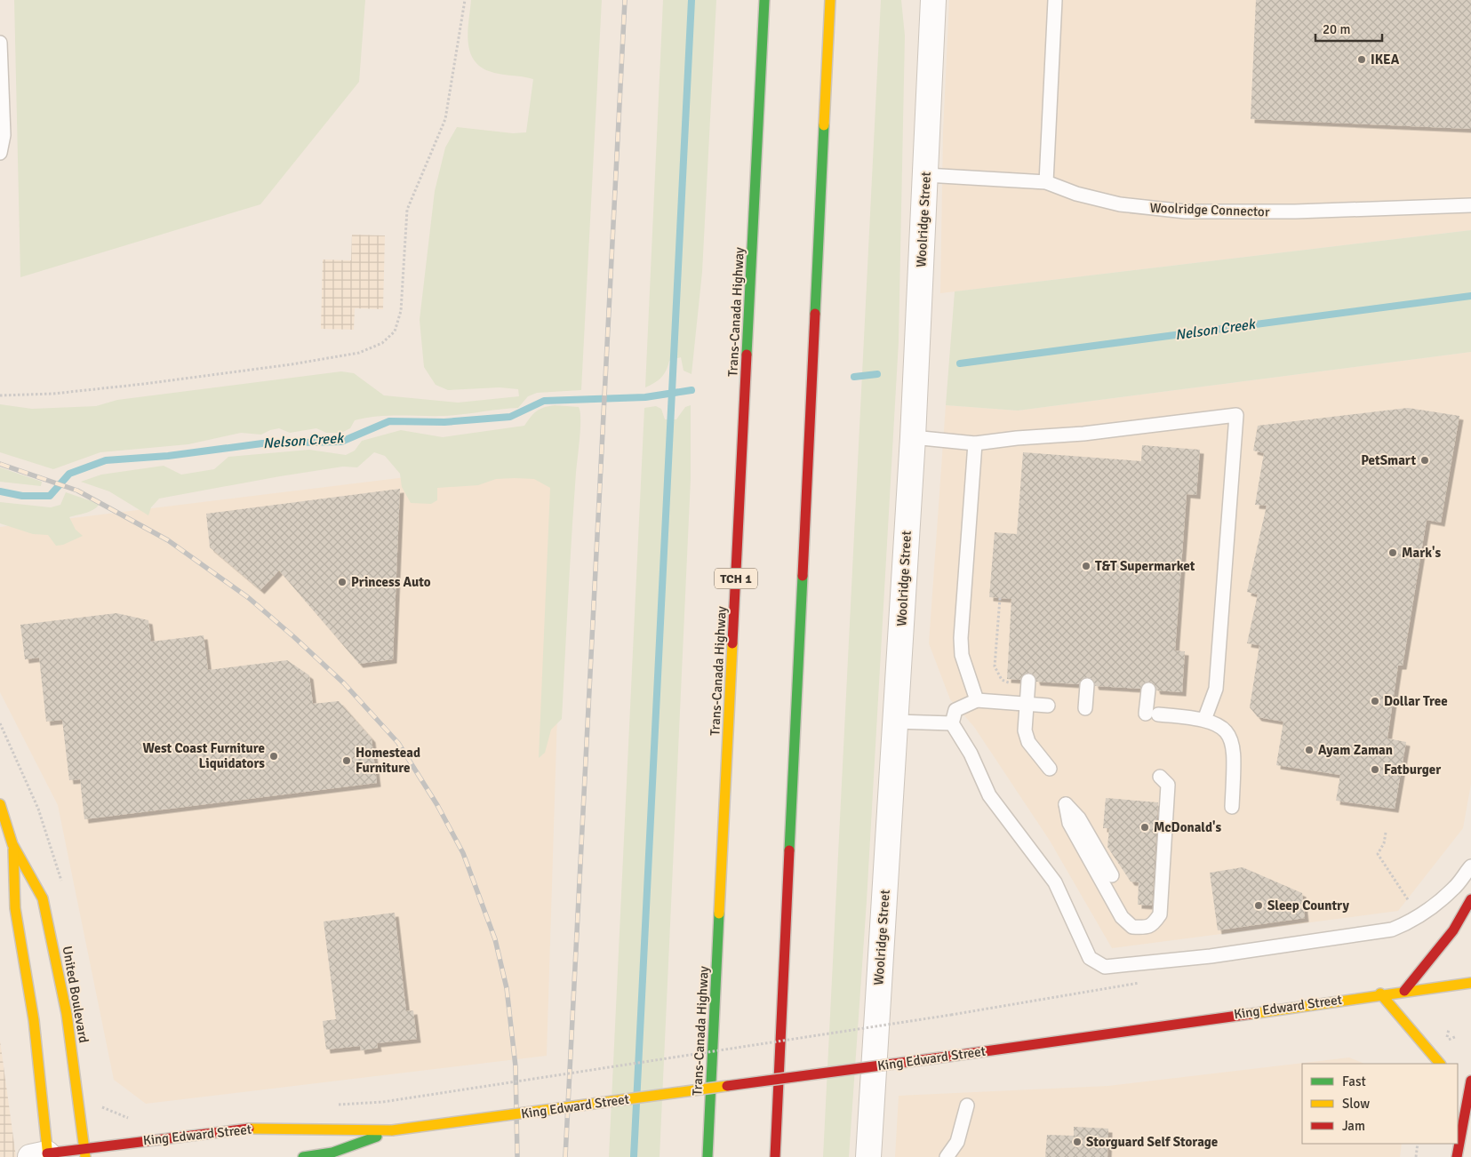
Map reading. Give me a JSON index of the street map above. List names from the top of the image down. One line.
{"streets":{"main road":["Trans-Canada Highway","TCH 1","United Boulevard","King Edward Street"],"street":["Woolridge Street"],"lane":["Woolridge Connector"]},"crossings":[["Woolridge Connector","Woolridge Street"],["United Boulevard","King Edward Street"]],"water":["Nelson Creek"],"places":["IKEA","PetSmart","Mark's","T&T Supermarket","Princess Auto","Dollar Tree","Ayam Zaman","West Coast Furniture Liquidators","Homestead Furniture","Fatburger","McDonald's","Sleep Country","Storguard Self Storage"],"legend":["Fast","Slow","Jam"],"scale_bar":"20 m"}
